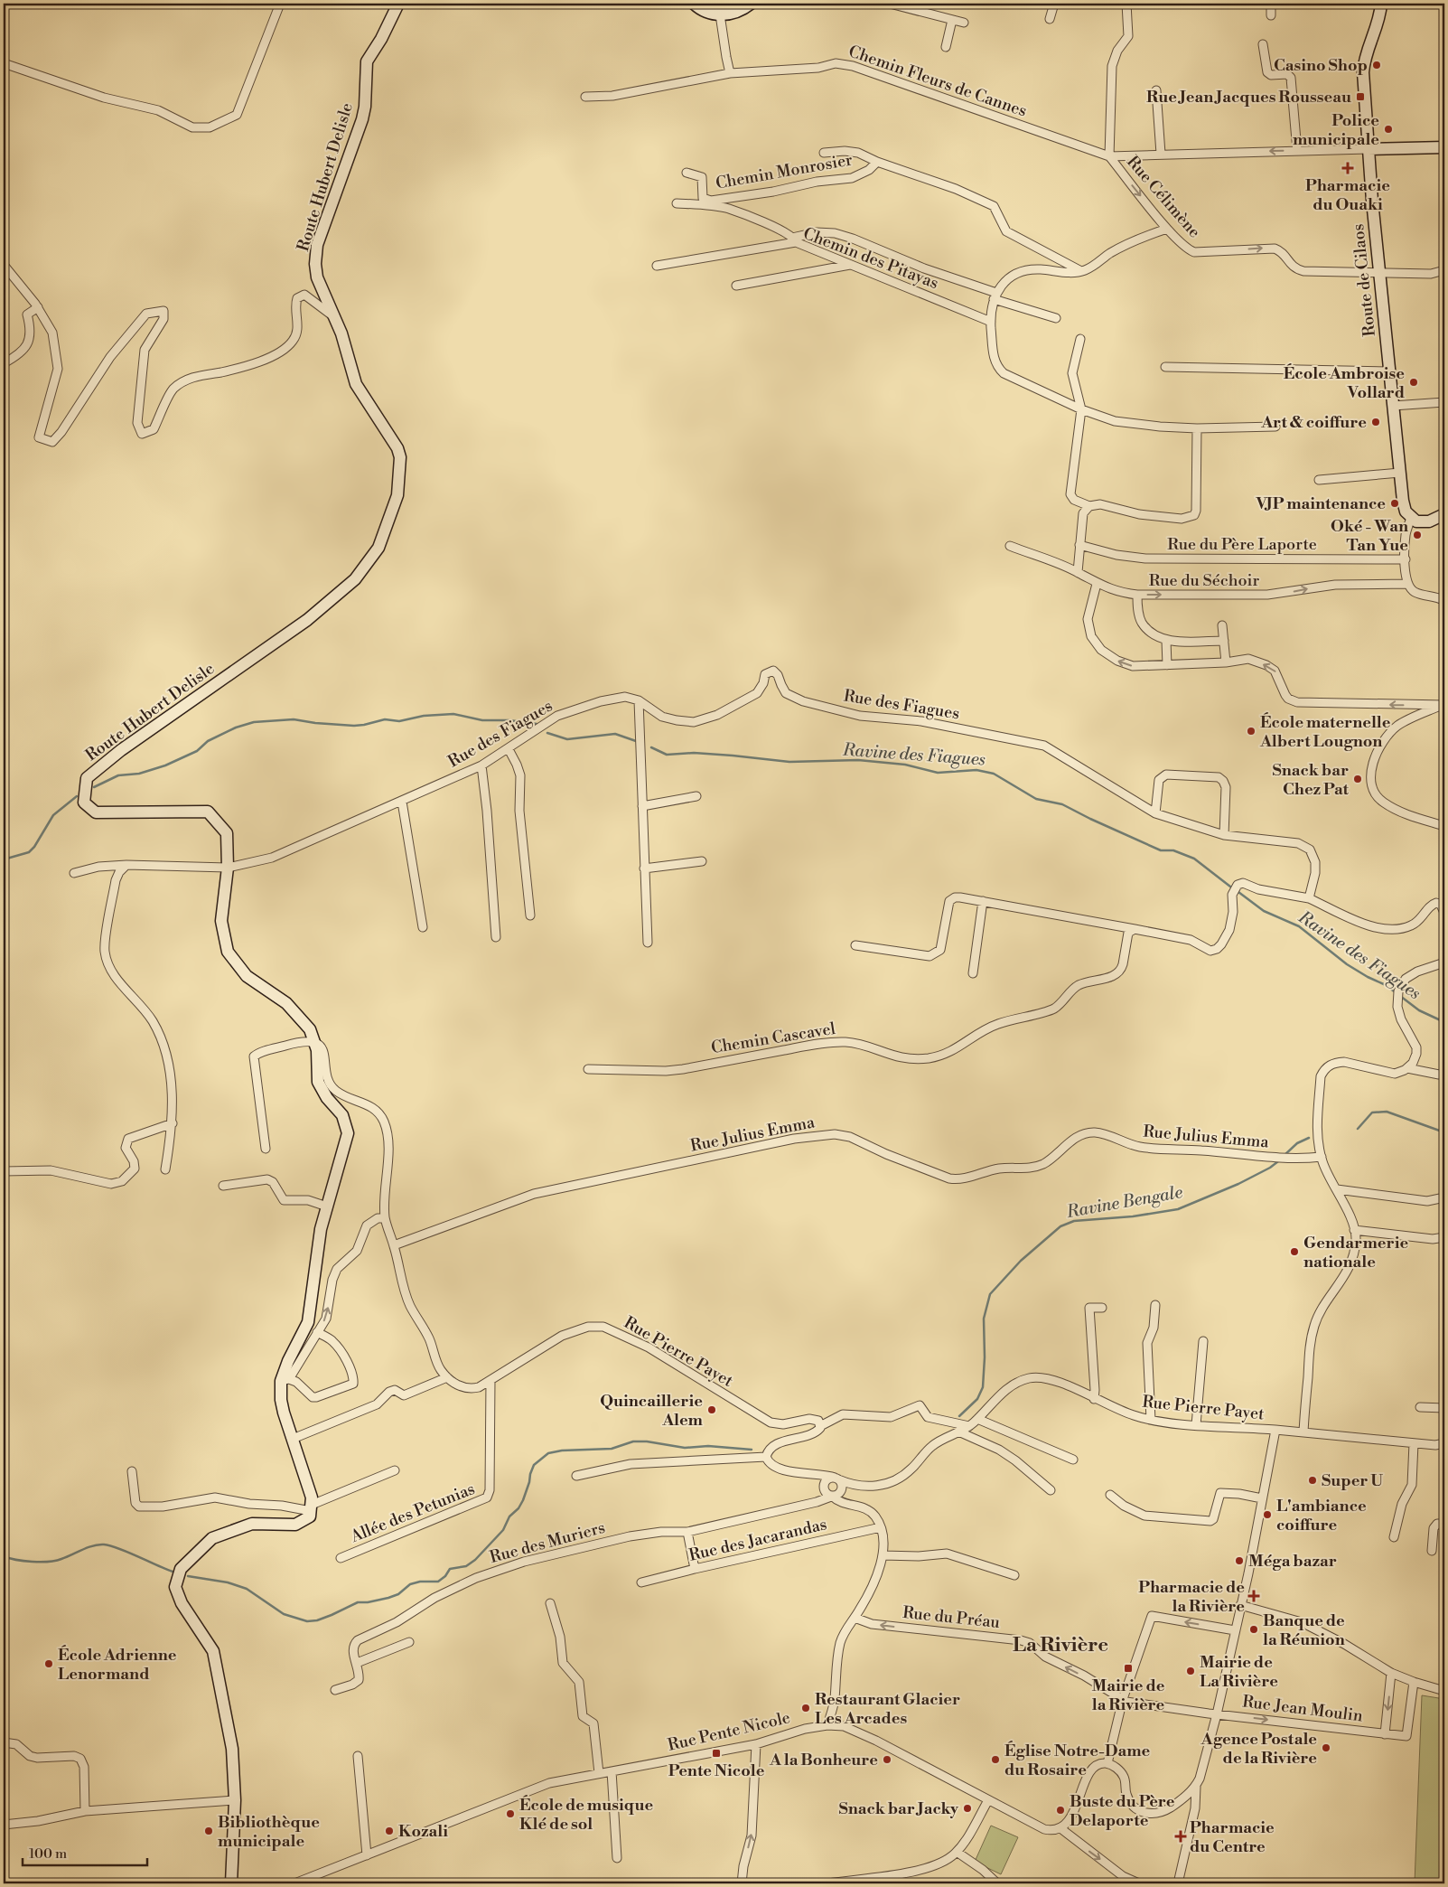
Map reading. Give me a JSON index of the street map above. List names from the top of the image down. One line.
{"streets":{"main road":["Route Hubert Delisle","Route de Cilaos"],"street":["Chemin Fleurs de Cannes","Chemin Monrosier","Rue Célimène","Chemin des Pitayas","Rue du Père Laporte","Rue du Séchoir","Rue des Fiagues","Chemin Cascavel","Rue Julius Emma","Rue Pierre Payet","Allée des Petunias","Rue des Jacarandas","Rue des Muriers","Rue du Préau","Rue Jean Moulin","Rue Pente Nicole"]},"crossings":[["Chemin Fleurs de Cannes","Rue Célimène"],["Route Hubert Delisle","Rue des Fiagues"],["Rue Célimène","Route de Cilaos"],["Rue Pierre Payet","Allée des Petunias"],["Rue du Préau","Rue Jean Moulin"]],"one_way":["Rue Célimène","Rue du Préau"],"districts":["La Rivière"],"water":["Ravine des Fiagues","Ravine Bengale"],"places":{"other":["Casino Shop","Police municipale","École Ambroise Vollard","Art & coiffure","VJP maintenance","Oké - Wan Tan Yue","École maternelle Albert Lougnon","Snack bar Chez Pat","Gendarmerie nationale","Quincaillerie Alem","Super U","L'ambiance coiffure","Méga bazar","Banque de la Réunion","École Adrienne Lenormand","Mairie de La Rivière","Restaurant Glacier Les Arcades","Agence Postale de la Rivière","A la Bonheure","Église Notre-Dame du Rosaire","Snack bar Jacky","Buste du Père Delaporte","École de musique Klé de sol","Bibliothèque municipale","Kozali"],"transit":["Rue Jean Jacques Rousseau","Mairie de la Rivière","Pente Nicole"],"health":["Pharmacie du Ouaki","Pharmacie de la Rivière","Pharmacie du Centre"]},"scale_bar":"100 m"}
